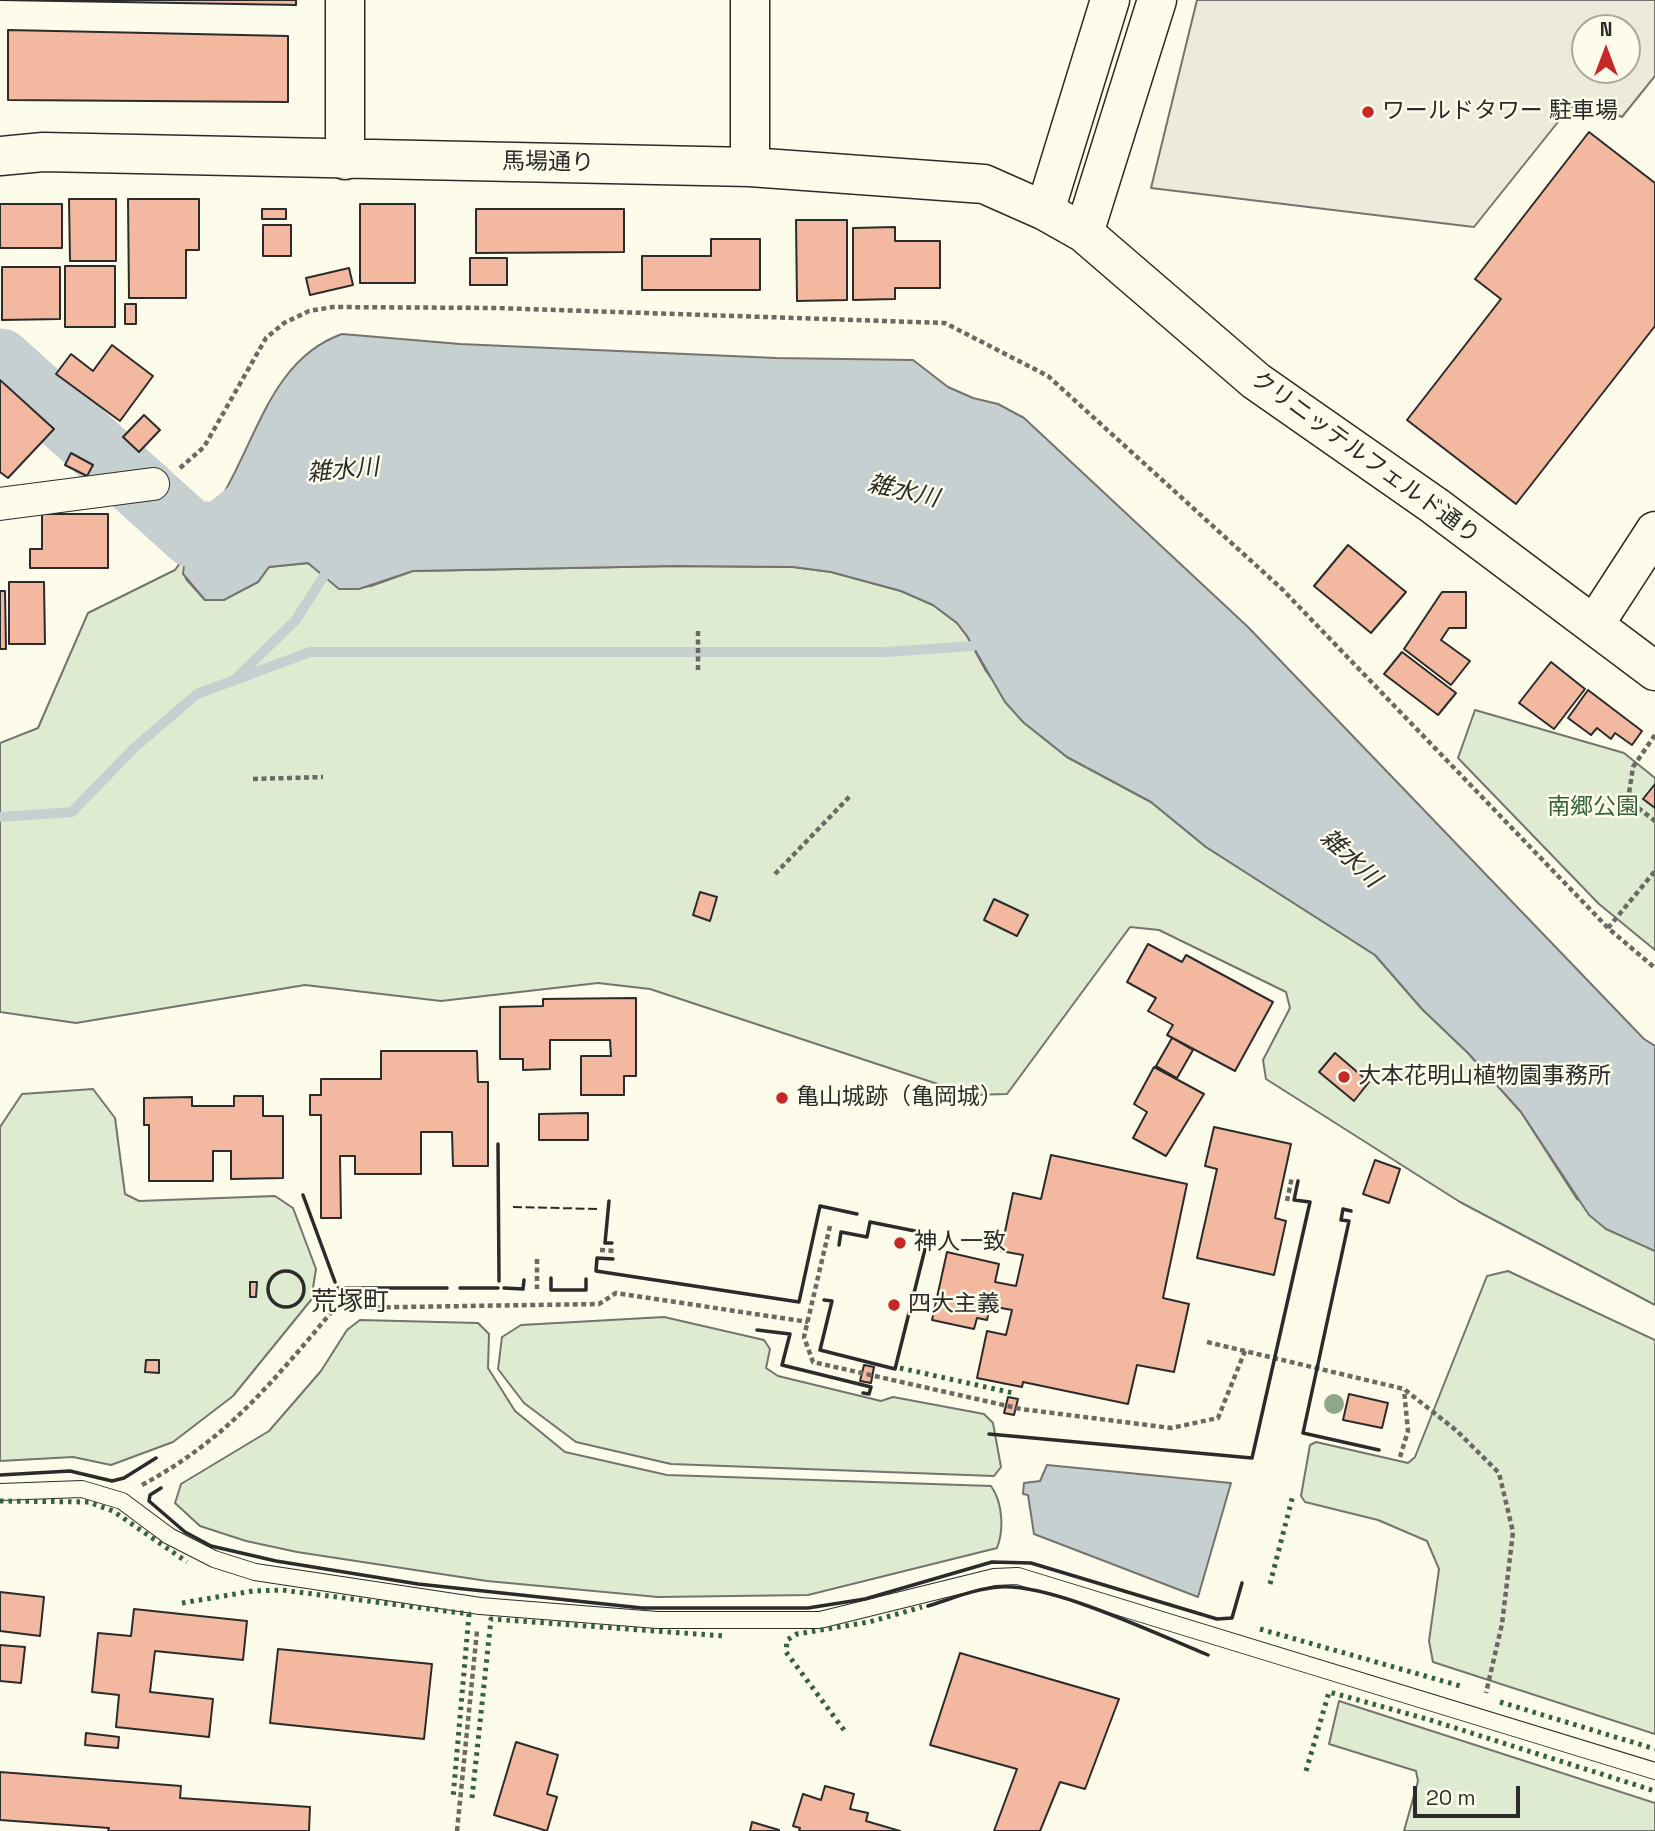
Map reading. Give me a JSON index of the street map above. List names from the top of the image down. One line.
{"streets":{"street":["馬場通り","クリニッテルフェルド通り"]},"crossings":[["馬場通り","クリニッテルフェルド通り"]],"districts":["荒塚町"],"water":["雑水川"],"parks":["南郷公園"],"places":["ワールドタワー 駐車場","大本花明山植物園事務所","亀山城跡（亀岡城）","神人一致","四大主義"],"scale_bar":"20 m","north":"top"}
